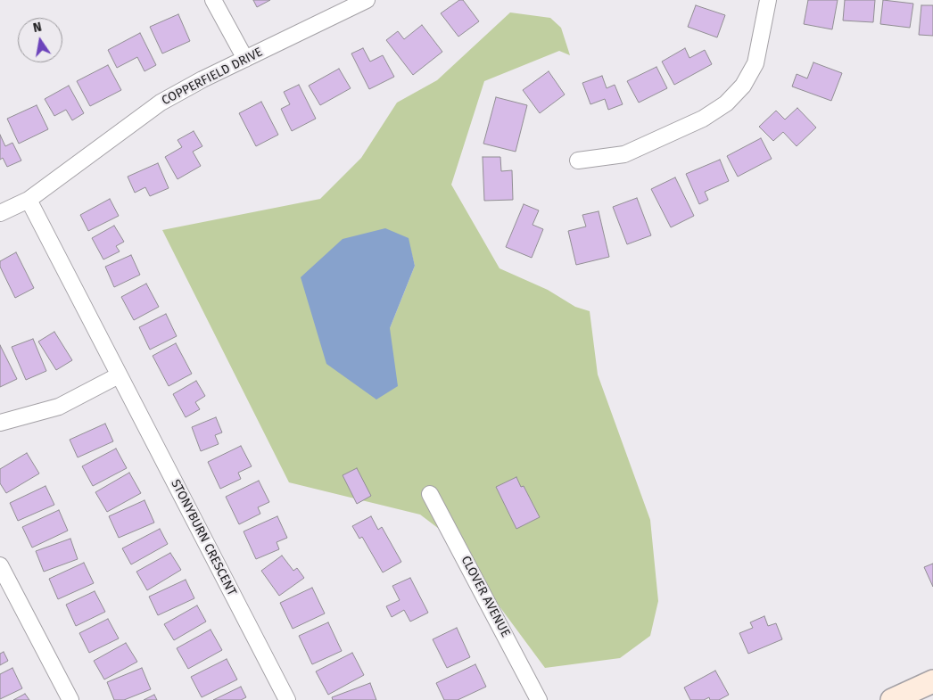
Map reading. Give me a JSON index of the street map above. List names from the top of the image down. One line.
{"streets":{"street":["COPPERFIELD DRIVE","STONYBURN CRESCENT","CLOVER AVENUE"]},"crossings":[["COPPERFIELD DRIVE","STONYBURN CRESCENT"]],"north":"top"}
